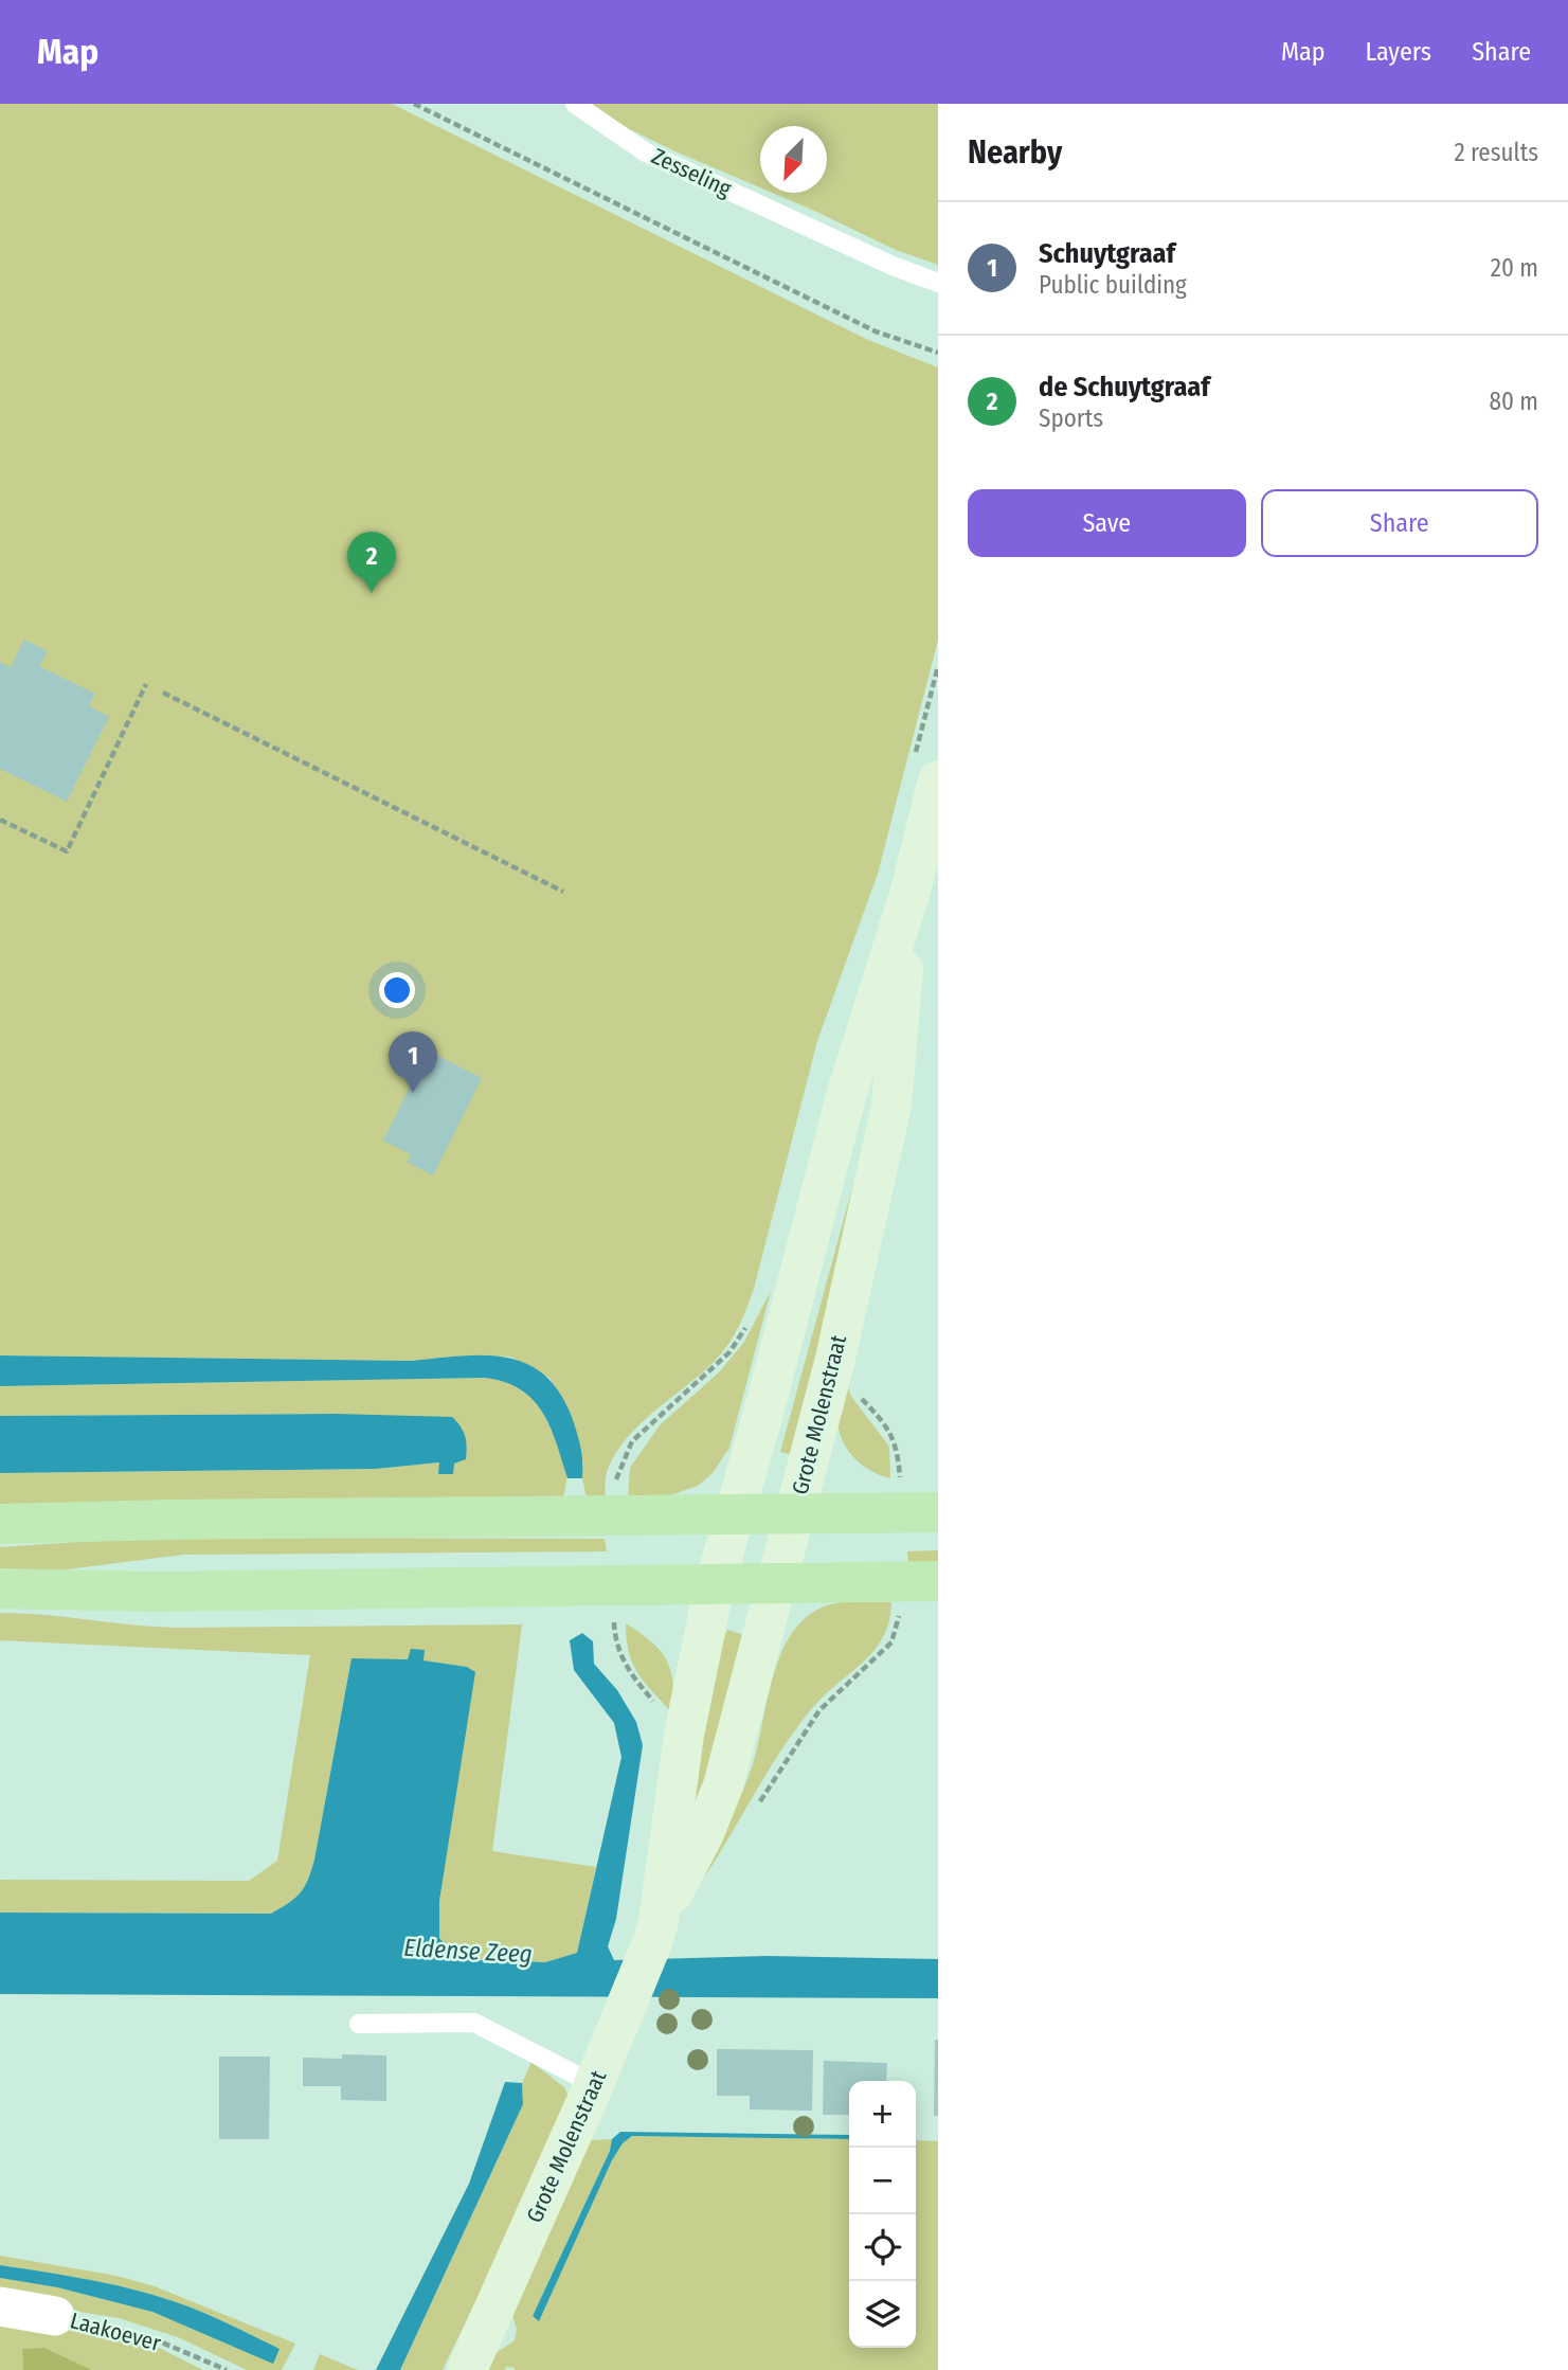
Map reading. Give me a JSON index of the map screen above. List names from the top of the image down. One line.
{"streets":{"street":["Grote Molenstraat","Laakoever"],"lane":["Zesseling"]},"water":["Eldense Zeeg"],"north":"bottom left","page":{"header":"Map","nav":["Map","Layers","Share"],"heading":["Nearby","2 results"],"list":[{"mark":"1","name":"Schuytgraaf","note":"Public building","value":"20 m"},{"mark":"2","name":"de Schuytgraaf","note":"Sports","value":"80 m"}],"buttons":["Save","Share"],"pins":["2","1"],"map_buttons":["+","−"]}}
